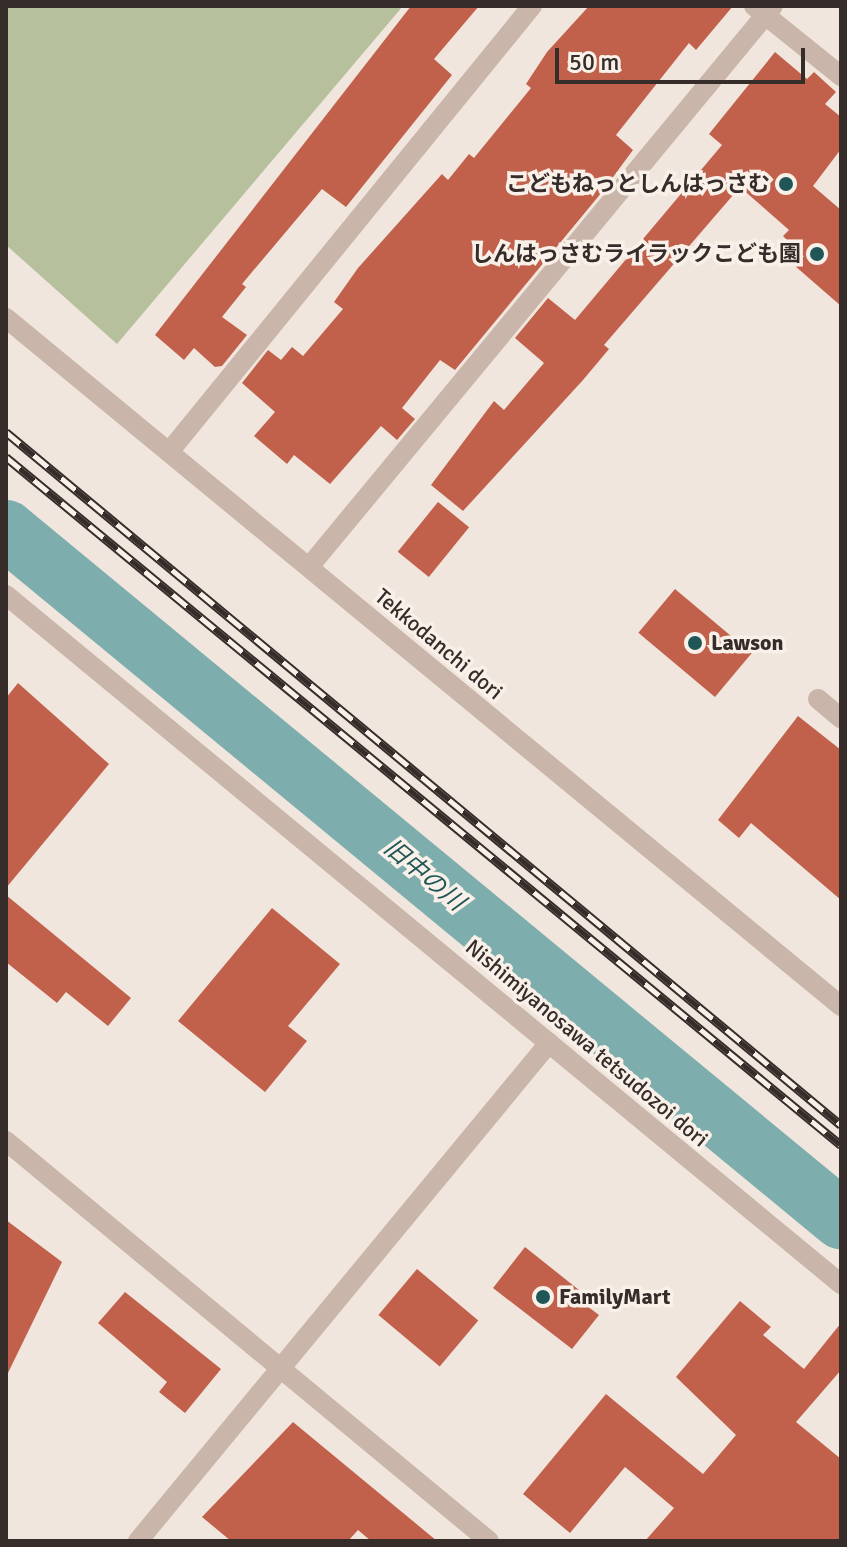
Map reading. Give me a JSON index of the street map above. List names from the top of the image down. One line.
{"streets":{"street":["Tekkodanchi dori","Nishimiyanosawa tetsudozoi dori"]},"water":["旧中の川"],"places":["こどもねっとしんはっさむ","しんはっさむライラックこども園","Lawson","FamilyMart"],"scale_bar":"50 m"}
